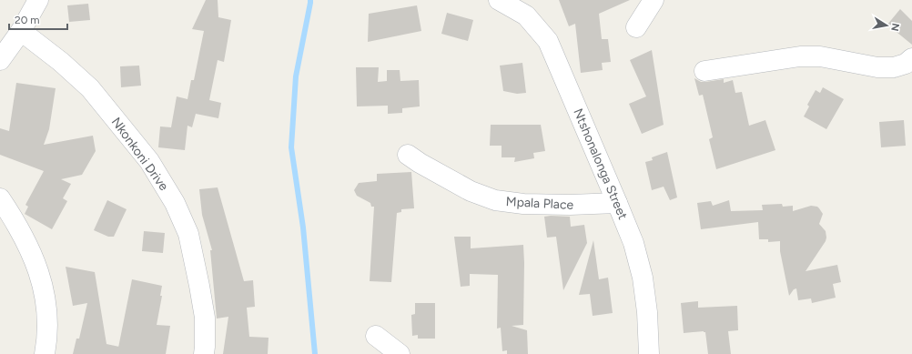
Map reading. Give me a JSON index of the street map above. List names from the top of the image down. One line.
{"streets":{"street":["Nkonkoni Drive","Ntshonalonga Street","Mpala Place"]},"crossings":[["Ntshonalonga Street","Mpala Place"]],"scale_bar":"20 m","north":"right"}
